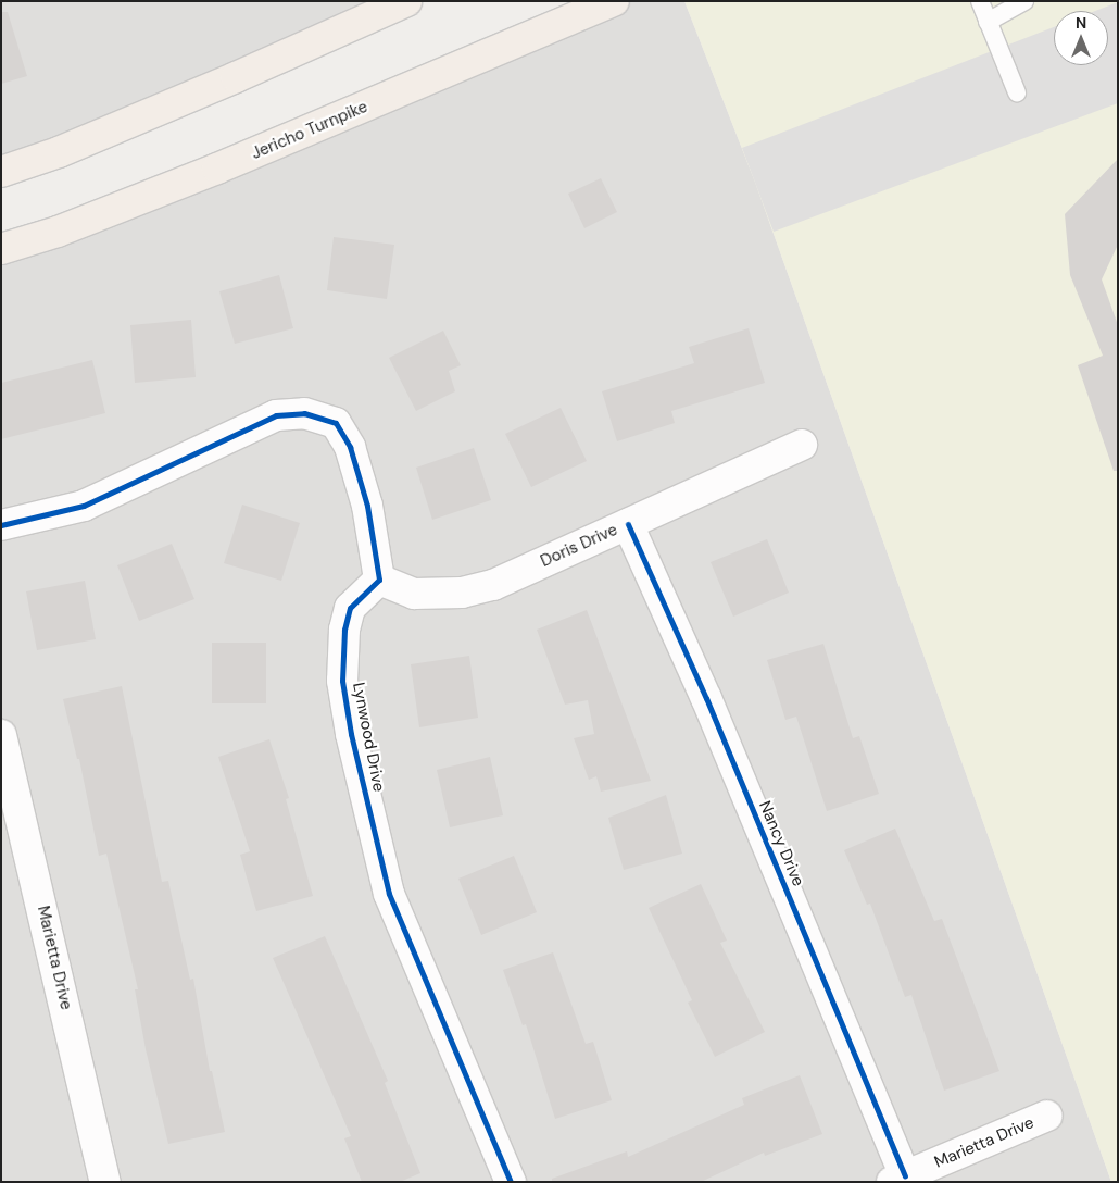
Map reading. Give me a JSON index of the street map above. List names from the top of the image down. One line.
{"streets":{"main road":["Jericho Turnpike"],"street":["Doris Drive","Lynwood Drive","Nancy Drive","Marietta Drive"]},"crossings":[["Doris Drive","Lynwood Drive"],["Doris Drive","Nancy Drive"],["Nancy Drive","Marietta Drive"]],"north":"top"}
